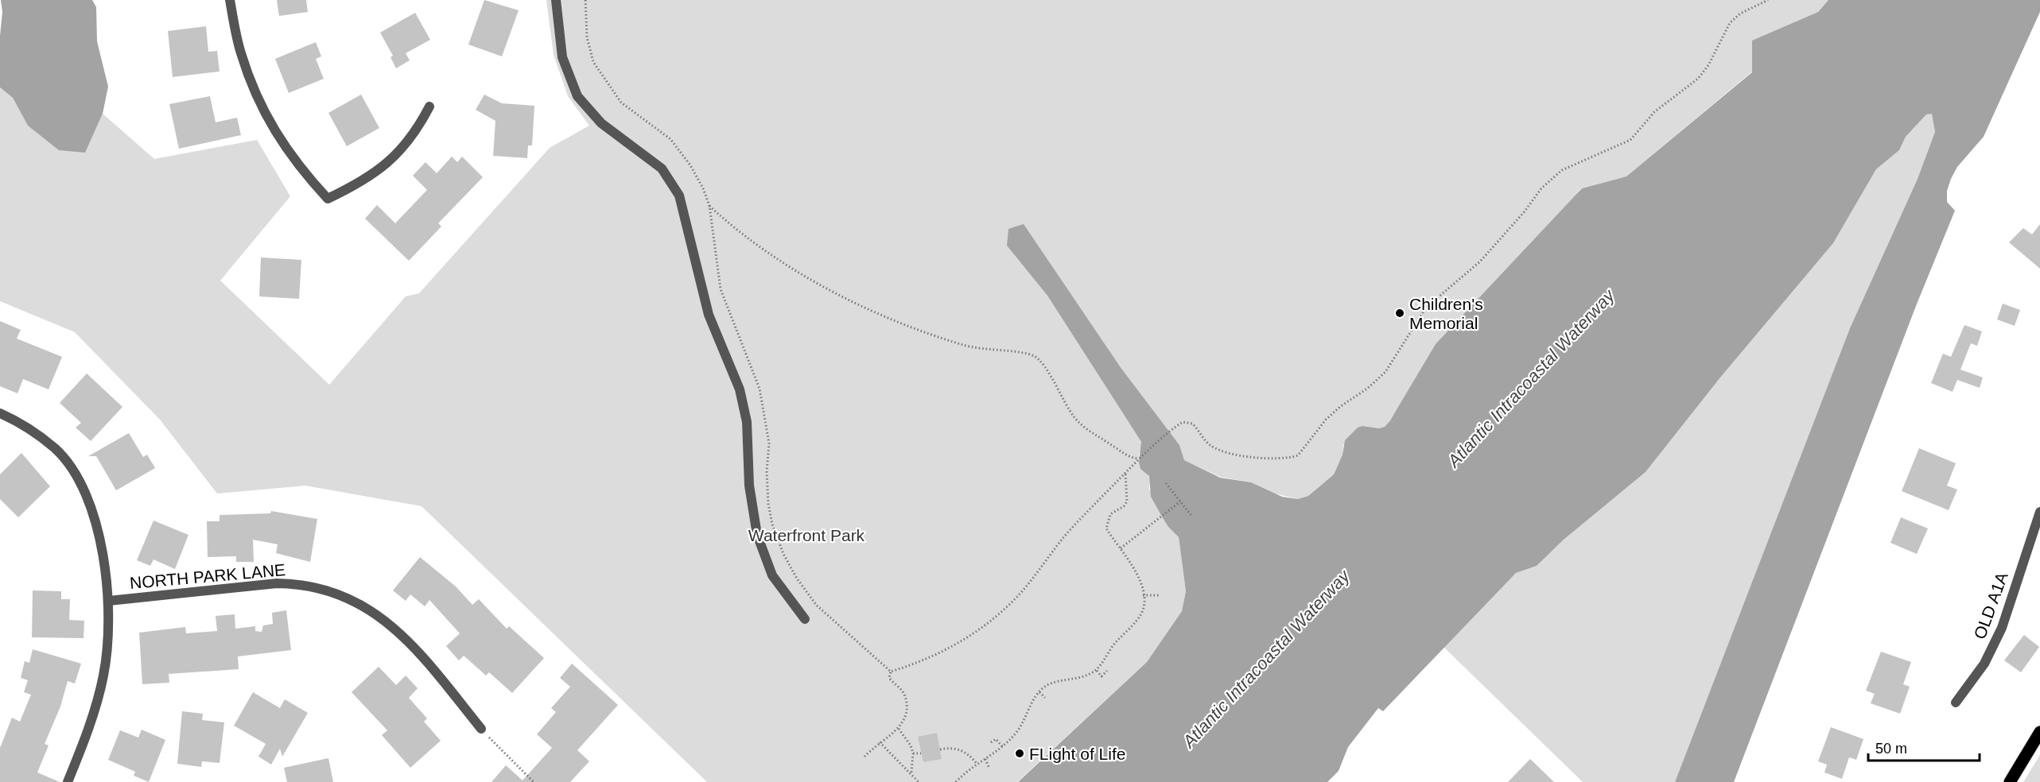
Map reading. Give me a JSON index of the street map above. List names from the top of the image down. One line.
{"streets":{"street":["NORTH PARK LANE","OLD A1A"]},"water":["Atlantic Intracoastal Waterway"],"parks":["Waterfront Park"],"places":["Children's Memorial","FLight of Life"],"scale_bar":"50 m"}
